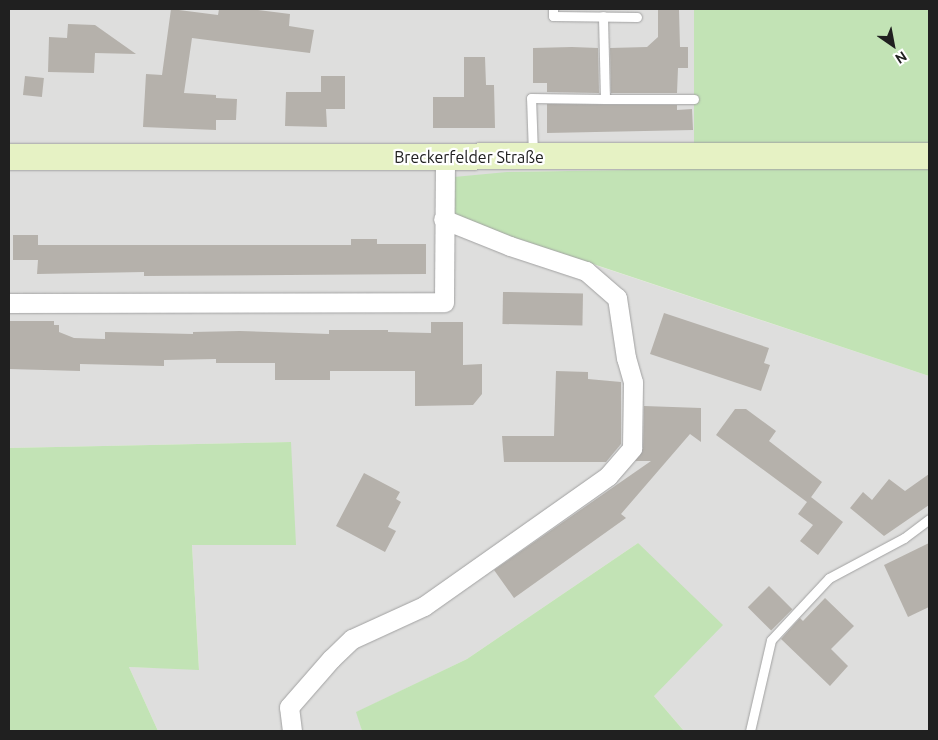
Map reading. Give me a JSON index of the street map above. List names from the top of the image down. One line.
{"streets":{"main road":["Breckerfelder Straße"]},"north":"bottom right"}
